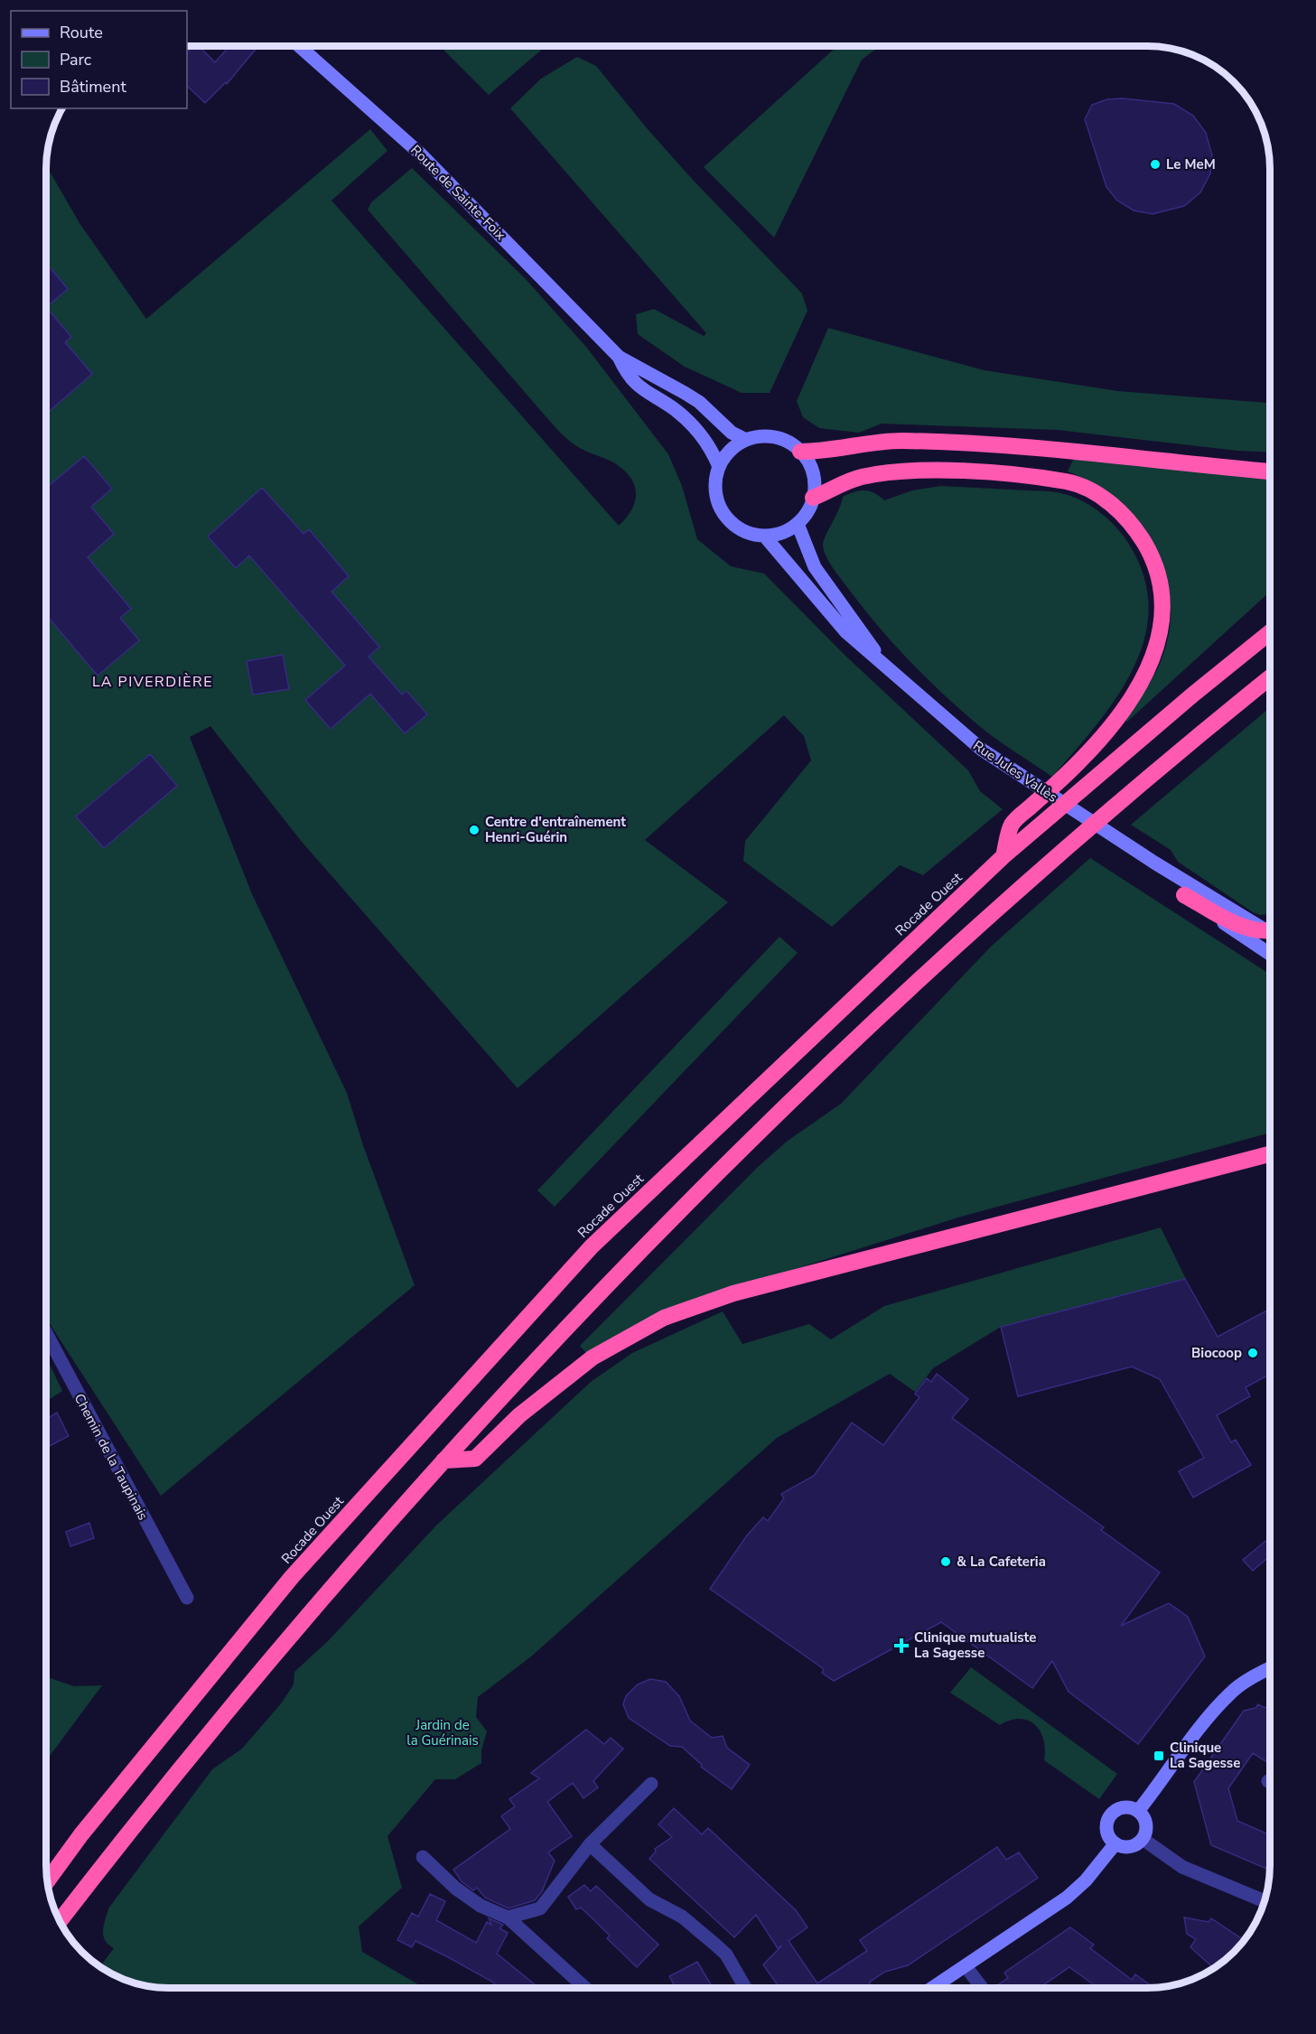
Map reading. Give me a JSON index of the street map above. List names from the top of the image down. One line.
{"streets":{"highway":["Rocade Ouest"],"street":["Route de Sainte-Foix","Rue Jules Vallès","Chemin de la Taupinais"]},"crossings":[["Route de Sainte-Foix","Rue Jules Vallès"]],"districts":["LA PIVERDIÈRE"],"parks":["Jardin de la Guérinais"],"places":{"other":["Le MeM","Centre d'entraînement Henri-Guérin","Biocoop","& La Cafeteria"],"health":["Clinique mutualiste La Sagesse"],"transit":["Clinique La Sagesse"]},"legend":["Route","Parc","Bâtiment"]}
